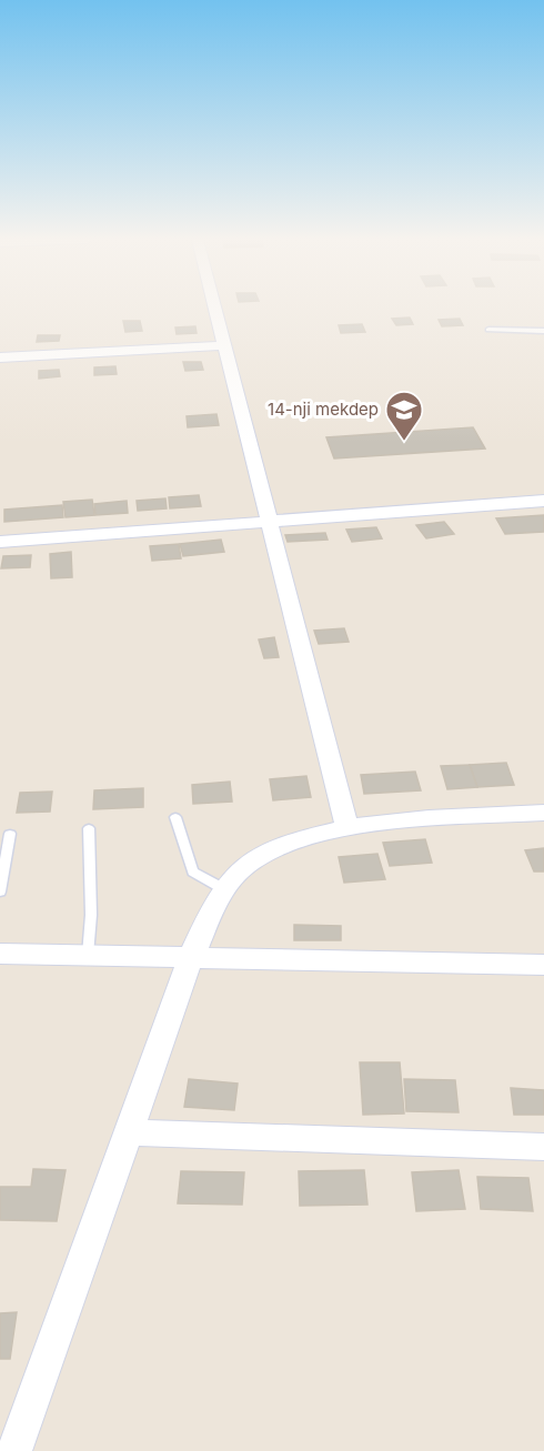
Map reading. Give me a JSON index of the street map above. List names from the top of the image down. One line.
{"places":{"school or university":["14-nji mekdep"]}}
